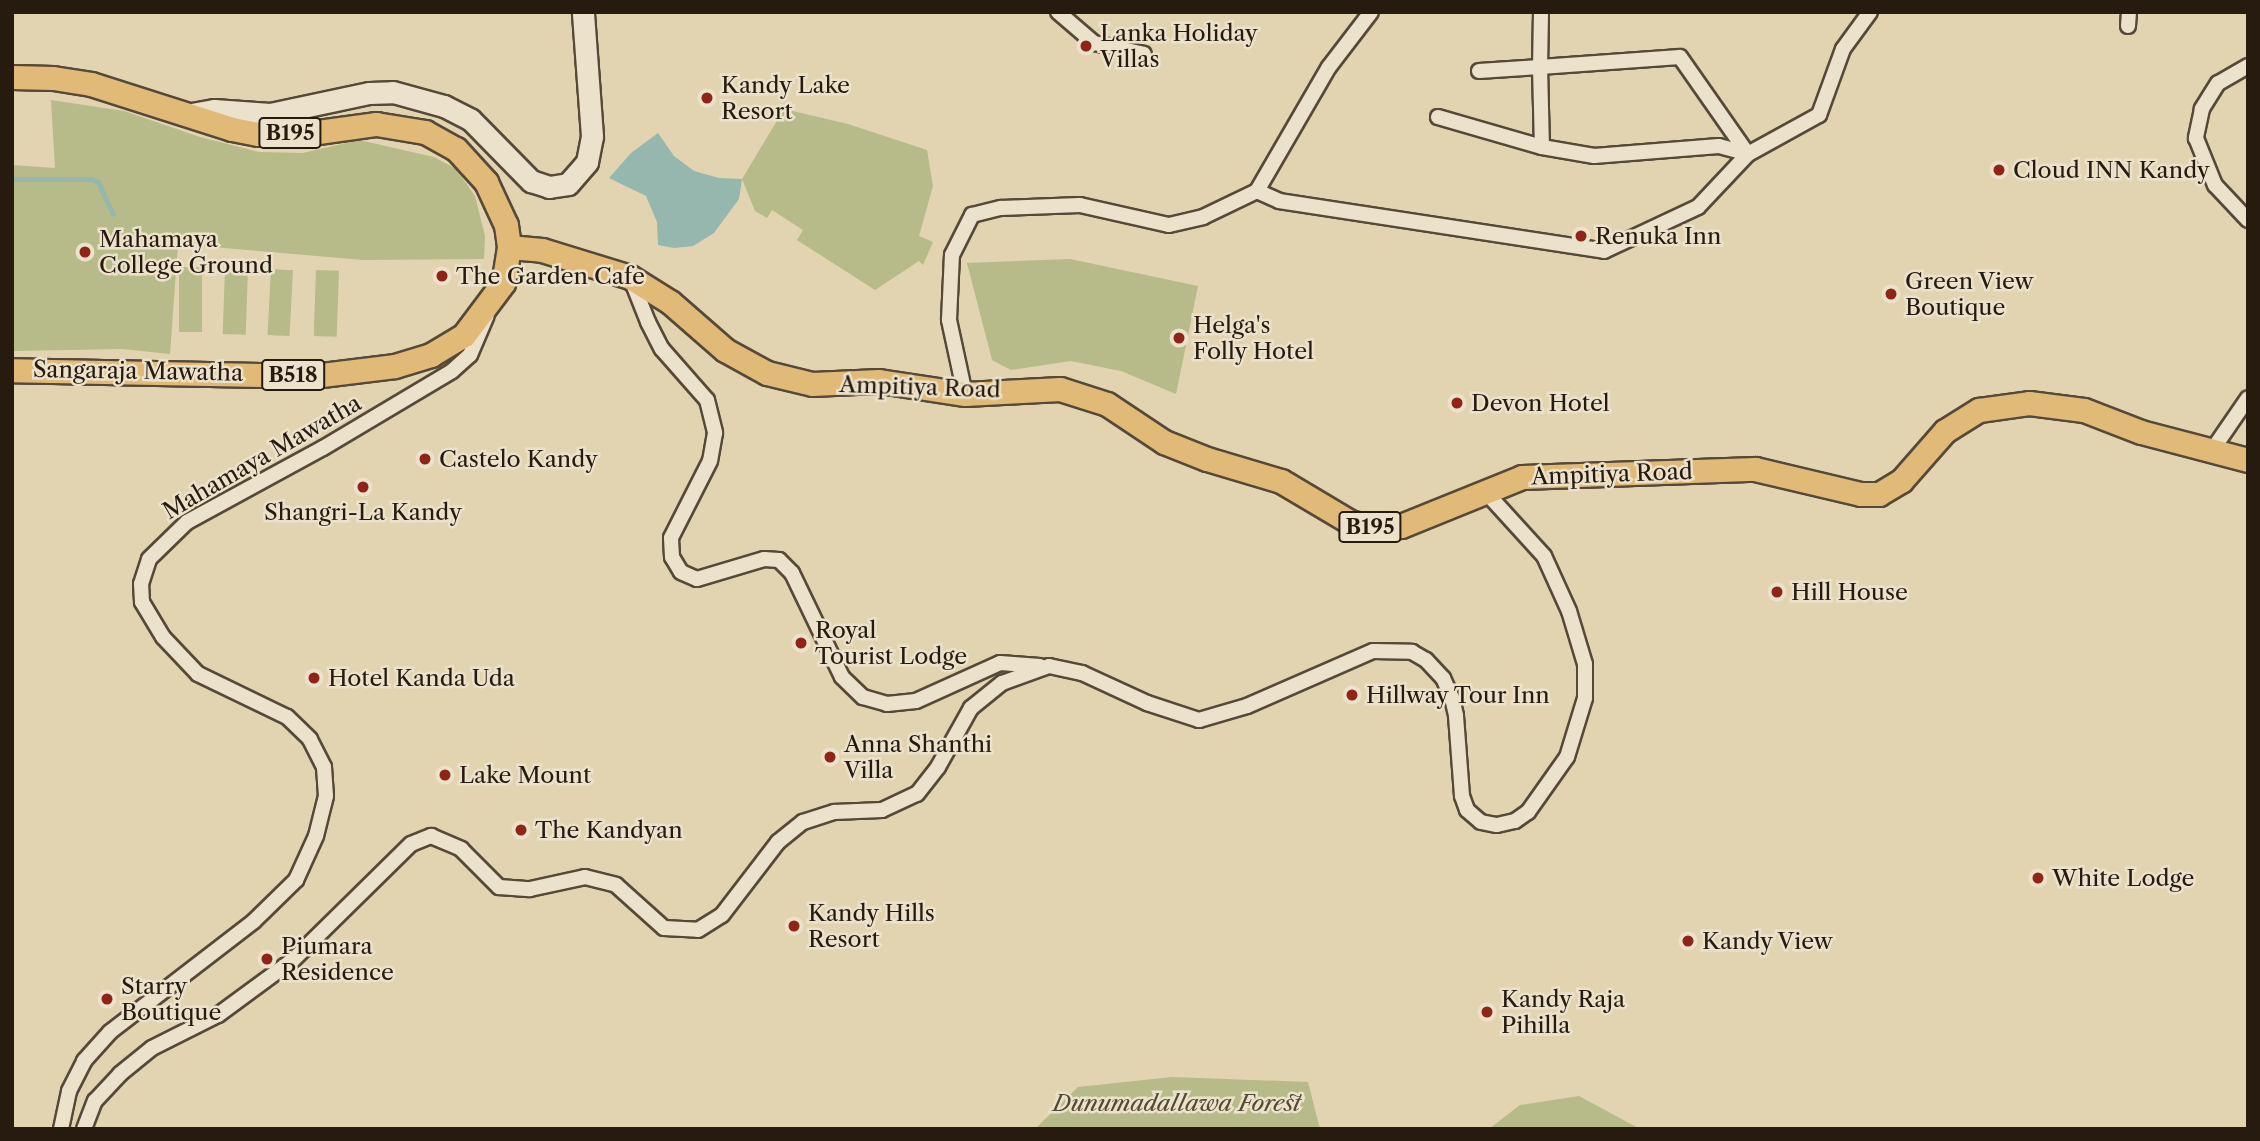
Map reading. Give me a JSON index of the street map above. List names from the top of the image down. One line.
{"streets":{"main road":["B195","Sangaraja Mawatha","B518","Ampitiya Road"],"street":["Mahamaya Mawatha"]},"crossings":[["Sangaraja Mawatha","Ampitiya Road"],["Sangaraja Mawatha","Mahamaya Mawatha"]],"parks":["Dunumadallawa Forest"],"places":["Lanka Holiday Villas","Kandy Lake Resort","Cloud INN Kandy","Renuka Inn","Mahamaya College Ground","The Garden Cafe","Green View Boutique","Helga's Folly Hotel","Devon Hotel","Castelo Kandy","Shangri-La Kandy","Hill House","Royal Tourist Lodge","Hotel Kanda Uda","Hillway Tour Inn","Anna Shanthi Villa","Lake Mount","The Kandyan","White Lodge","Kandy Hills Resort","Kandy View","Piumara Residence","Starry Boutique","Kandy Raja Pihilla"]}
